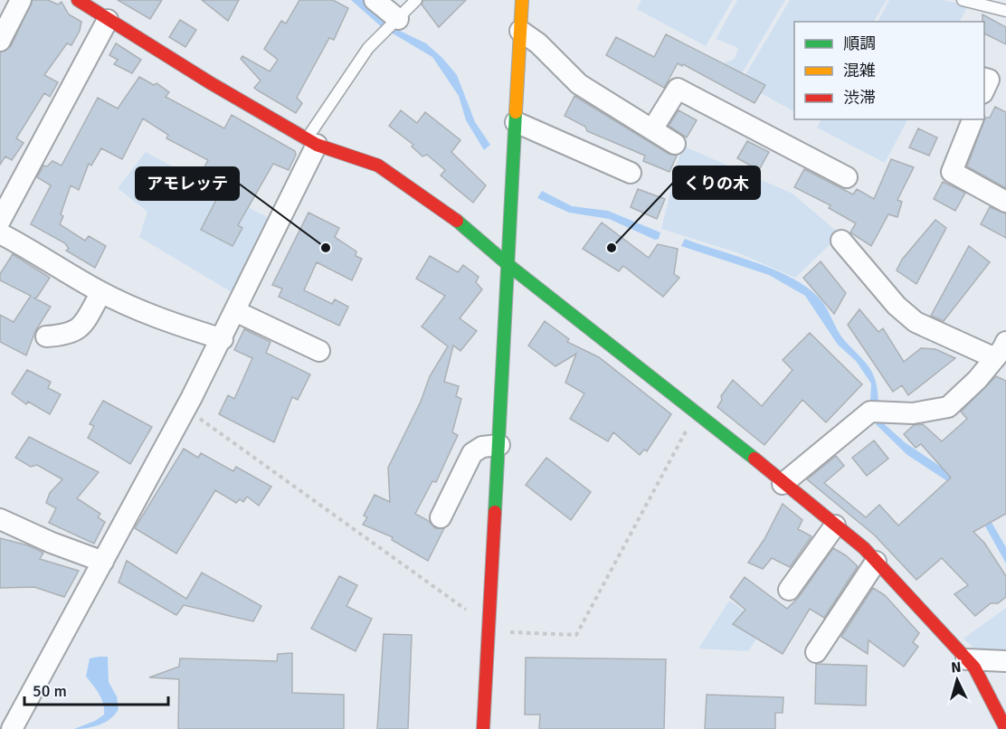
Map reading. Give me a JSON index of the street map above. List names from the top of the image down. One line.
{"places":["アモレッテ","くりの木"],"legend":["順調","混雑","渋滞"],"scale_bar":"50 m","north":"top"}
